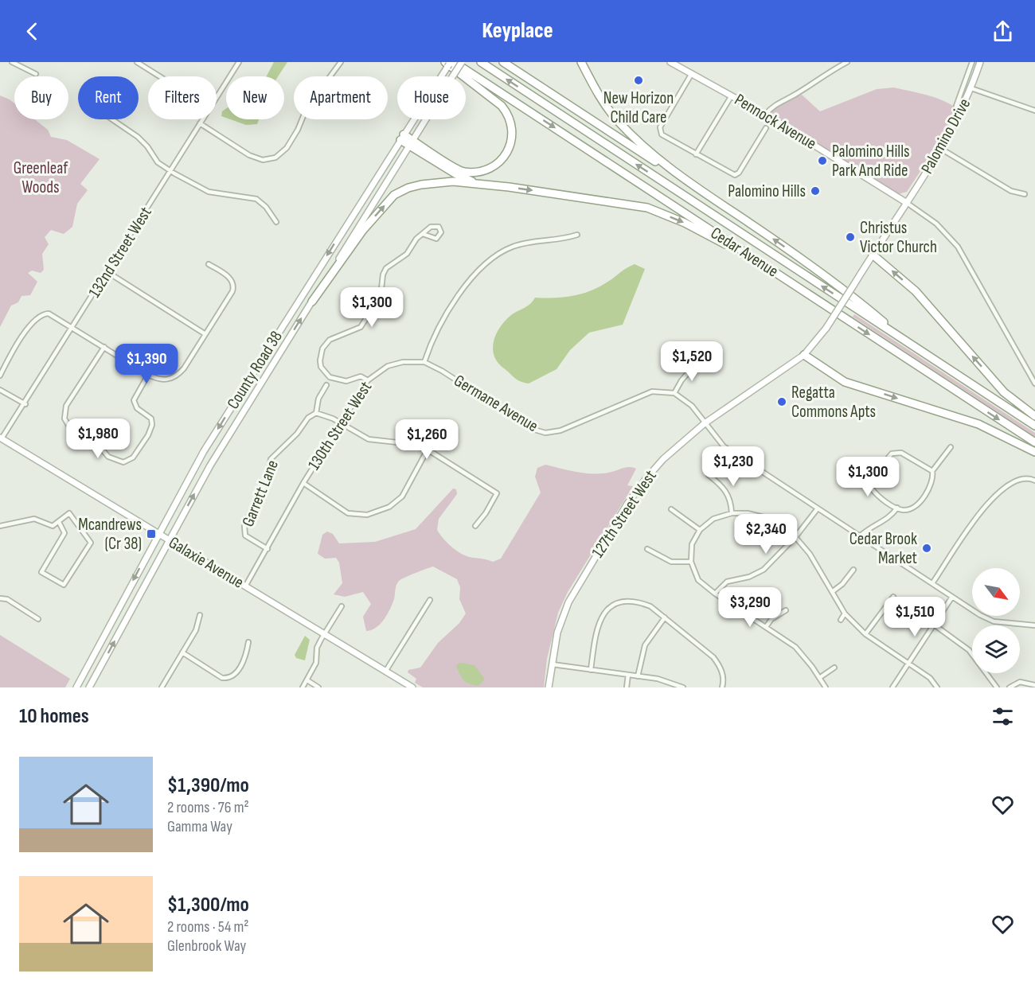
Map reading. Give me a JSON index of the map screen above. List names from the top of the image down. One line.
{"streets":{"highway":["Cedar Avenue"],"street":["Pennock Avenue","Palomino Drive","132nd Street West","County Road 38","Germane Avenue","130th Street West","Garrett Lane","127th Street West","Galaxie Avenue"]},"crossings":[["Pennock Avenue","Palomino Drive"],["Palomino Drive","127th Street West"],["132nd Street West","Galaxie Avenue"],["Cedar Avenue","County Road 38"],["County Road 38","Galaxie Avenue"],["Germane Avenue","130th Street West"],["130th Street West","Garrett Lane"],["130th Street West","Galaxie Avenue"]],"parks":["Greenleaf Woods"],"places":{"other":["New Horizon Child Care","Palomino Hills Park And Ride","Palomino Hills","Christus Victor Church","Regatta Commons Apts","Cedar Brook Market"],"transit":["Mcandrews (Cr 38)"]},"north":"bottom right","page":{"header":"Keyplace","chip":["Buy","Rent","Filters","New","Apartment","House"],"price":["$1,300","$1,520","$1,390","$1,980","$1,260","$1,230","$1,300","$2,340","$3,290","$1,510"],"heading":"10 homes","list":[{"name":"$1,390/mo","note":"2 rooms · 76 m² · Gamma Way"},{"name":"$1,300/mo","note":"2 rooms · 54 m² · Glenbrook Way"}]}}
